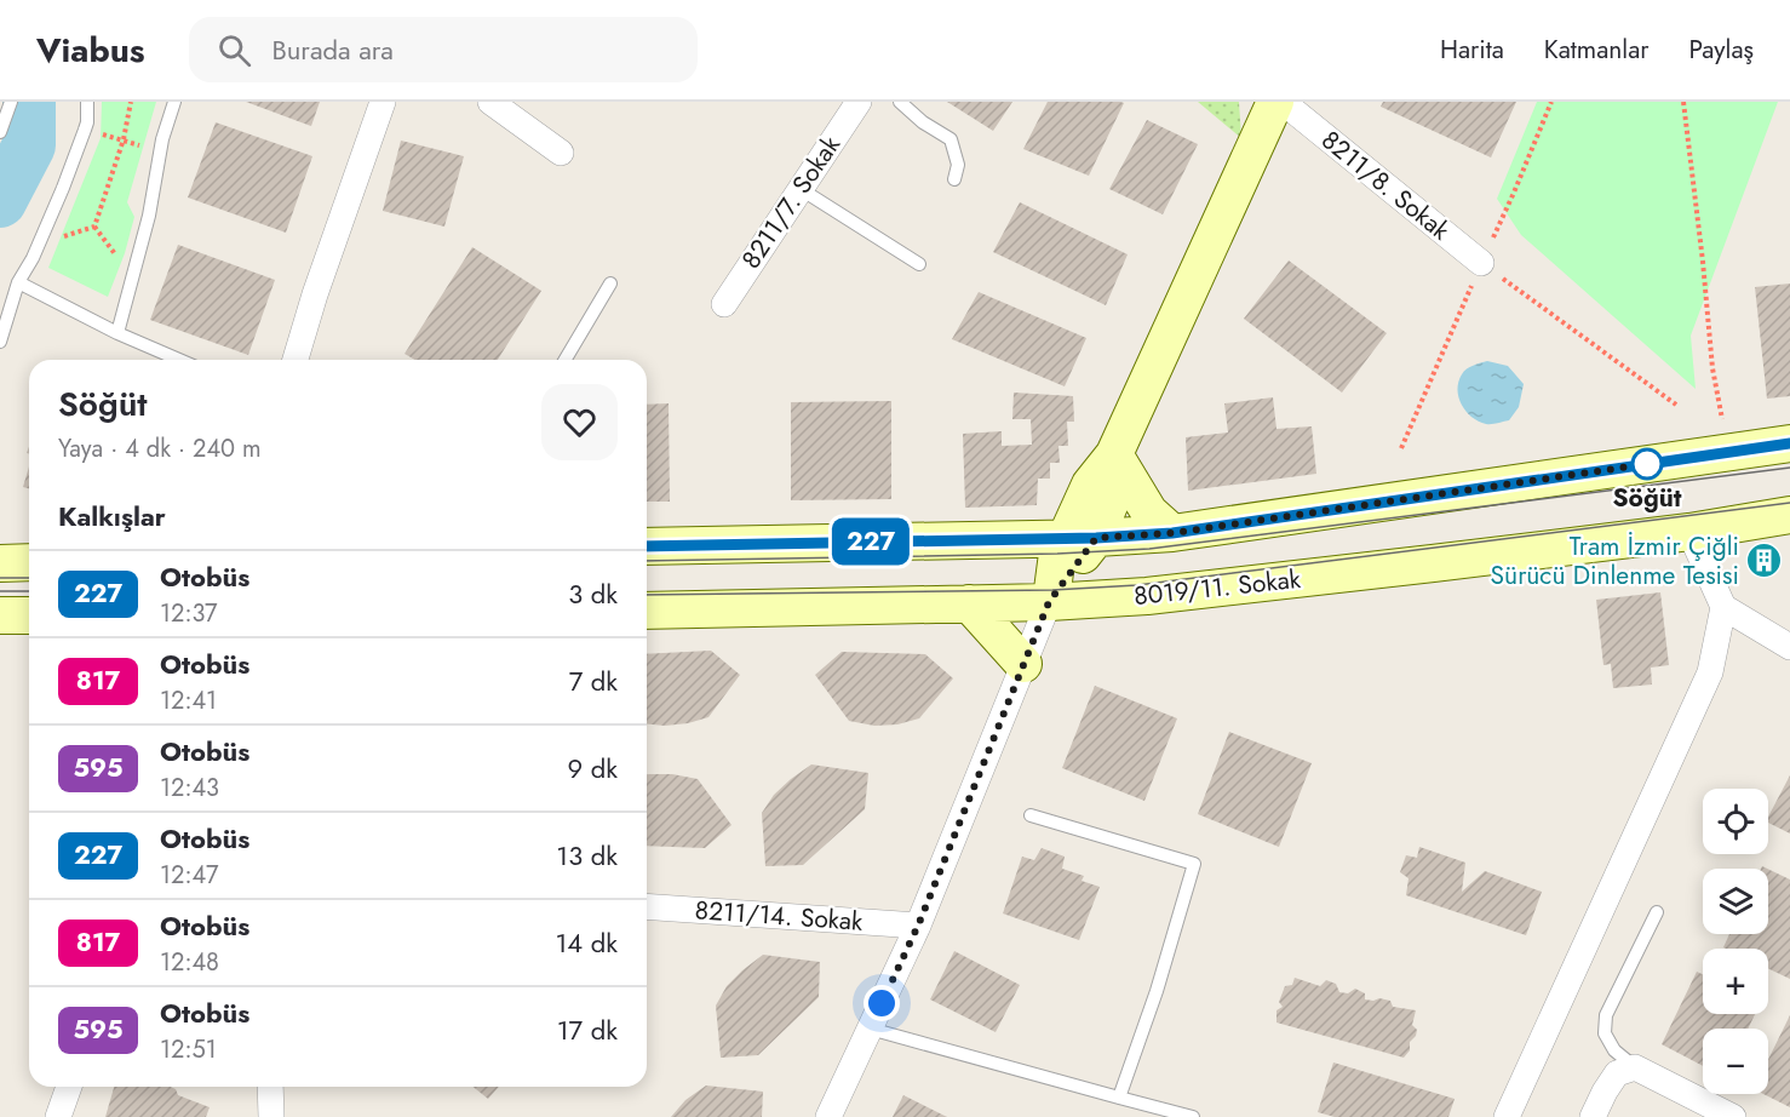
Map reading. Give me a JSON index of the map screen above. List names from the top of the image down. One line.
{"streets":{"street":["8211/8. Sokak","8211/7. Sokak","8019/11. Sokak","8211/14. Sokak"]},"places":{"other":["Söğüt"],"building":["Tram İzmir Çiğli Sürücü Dinlenme Tesisi"]},"lines":["bus line 227"],"page":{"header":"Viabus","search":"Burada ara","nav":["Harita","Katmanlar","Paylaş"],"on_map":"227","heading":[["Söğüt","Yaya · 4 dk · 240 m"],"Kalkışlar"],"list":[{"mark":"227","name":"Otobüs","note":"12:37","value":"3 dk"},{"mark":"817","name":"Otobüs","note":"12:41","value":"7 dk"},{"mark":"595","name":"Otobüs","note":"12:43","value":"9 dk"},{"mark":"227","name":"Otobüs","note":"12:47","value":"13 dk"},{"mark":"817","name":"Otobüs","note":"12:48","value":"14 dk"},{"mark":"595","name":"Otobüs","note":"12:51","value":"17 dk"}],"map_buttons":["+","−"]}}
